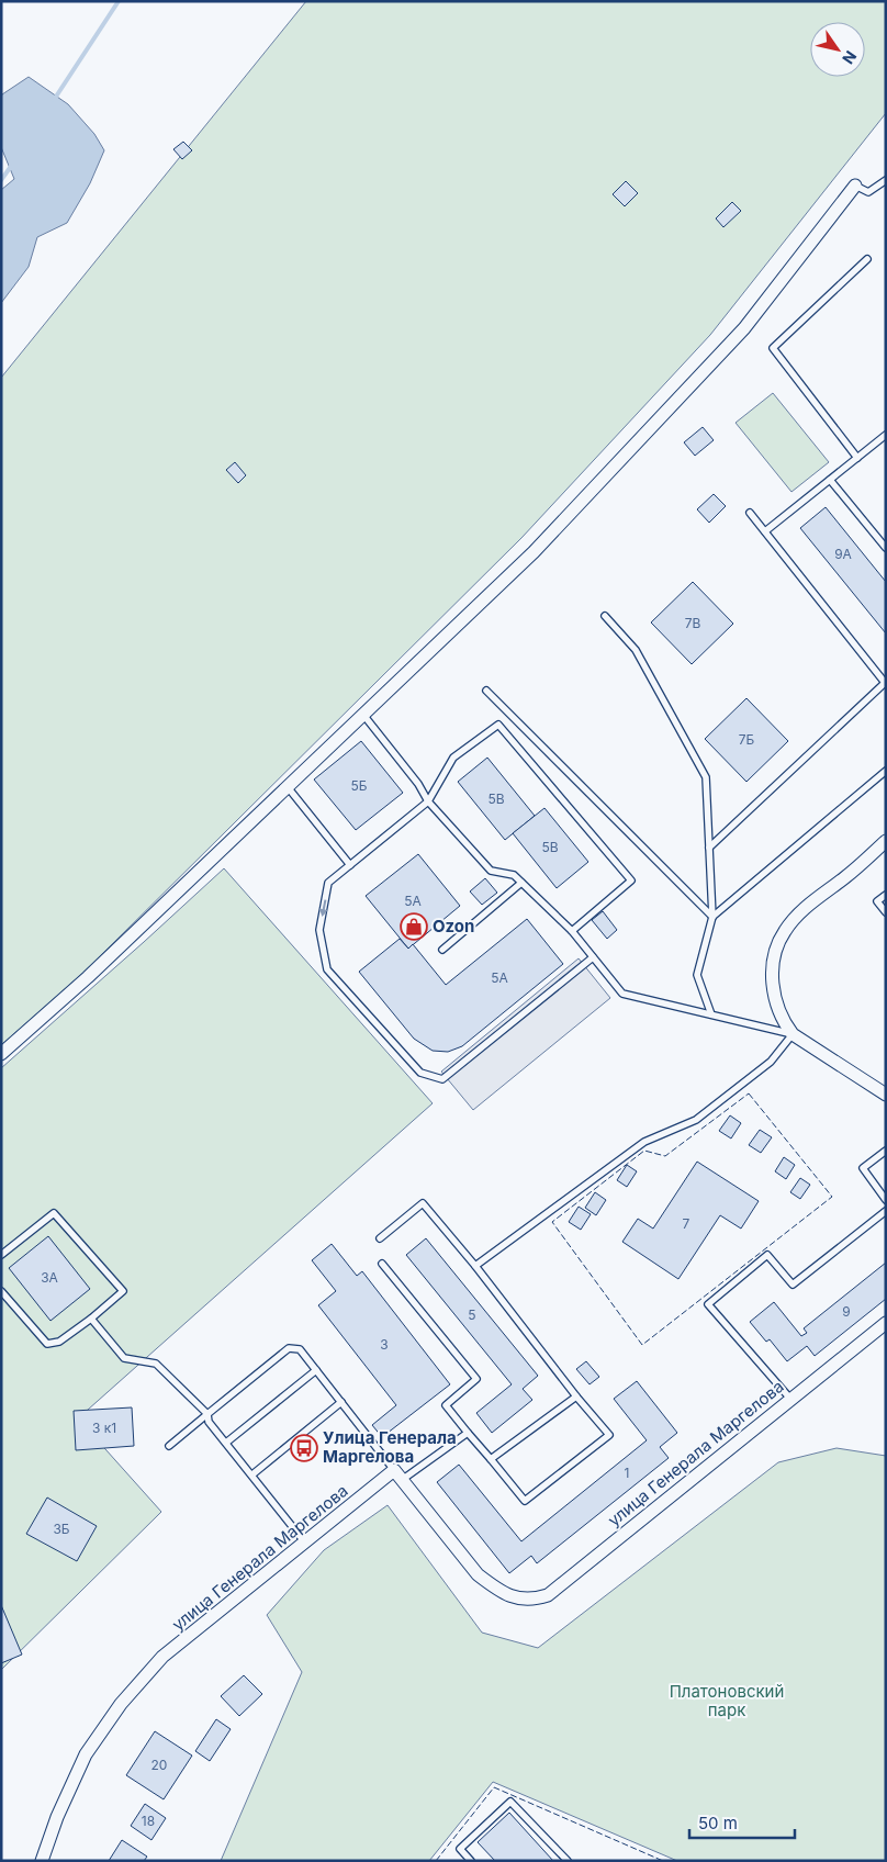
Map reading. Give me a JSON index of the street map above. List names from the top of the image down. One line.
{"streets":{"street":["улица Генерала Маргелова"]},"parks":["Платоновский парк"],"places":{"shop":["Ozon"],"bus stop":["Улица Генерала Маргелова"]},"house_numbers":["9А","7В","7Б","5Б","5В","5В","5А","5А","7","3А","9","5","3","3 к1","1","3Б","20","18"],"scale_bar":"50 m","north":"bottom right"}
